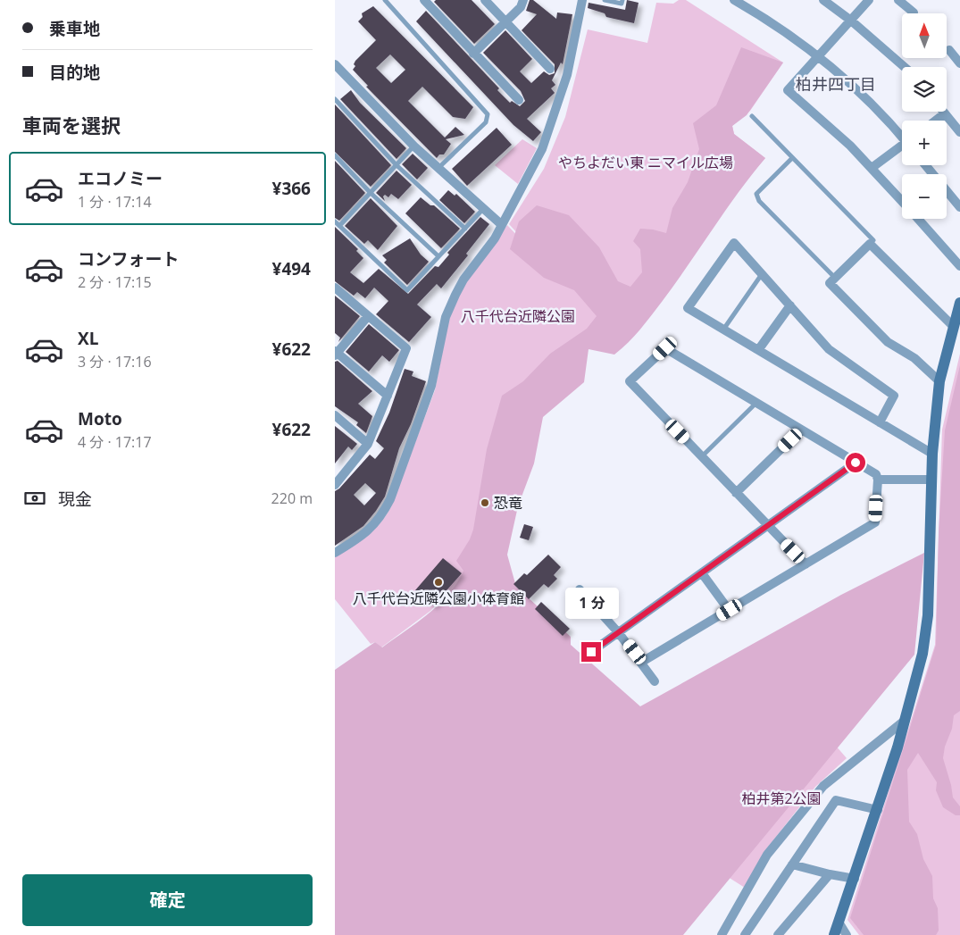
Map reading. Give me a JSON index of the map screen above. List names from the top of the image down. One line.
{"districts":["柏井四丁目"],"parks":["やちよだい東 ニマイル広場","八千代台近隣公園","柏井第2公園"],"places":["恐竜","八千代台近隣公園小体育館"],"north":"top","page":{"banner":["乗車地","目的地"],"map_buttons":["+","−"],"heading":"車両を選択","list":[{"name":"エコノミー","note":"1 分 · 17:14","value":"¥366"},{"name":"コンフォート","note":"2 分 · 17:15","value":"¥494"},{"name":"XL","note":"3 分 · 17:16","value":"¥622"},{"name":"Moto","note":"4 分 · 17:17","value":"¥622"}],"pay":["現金","220 m"],"bubble":"1 分","buttons":"確定"}}
